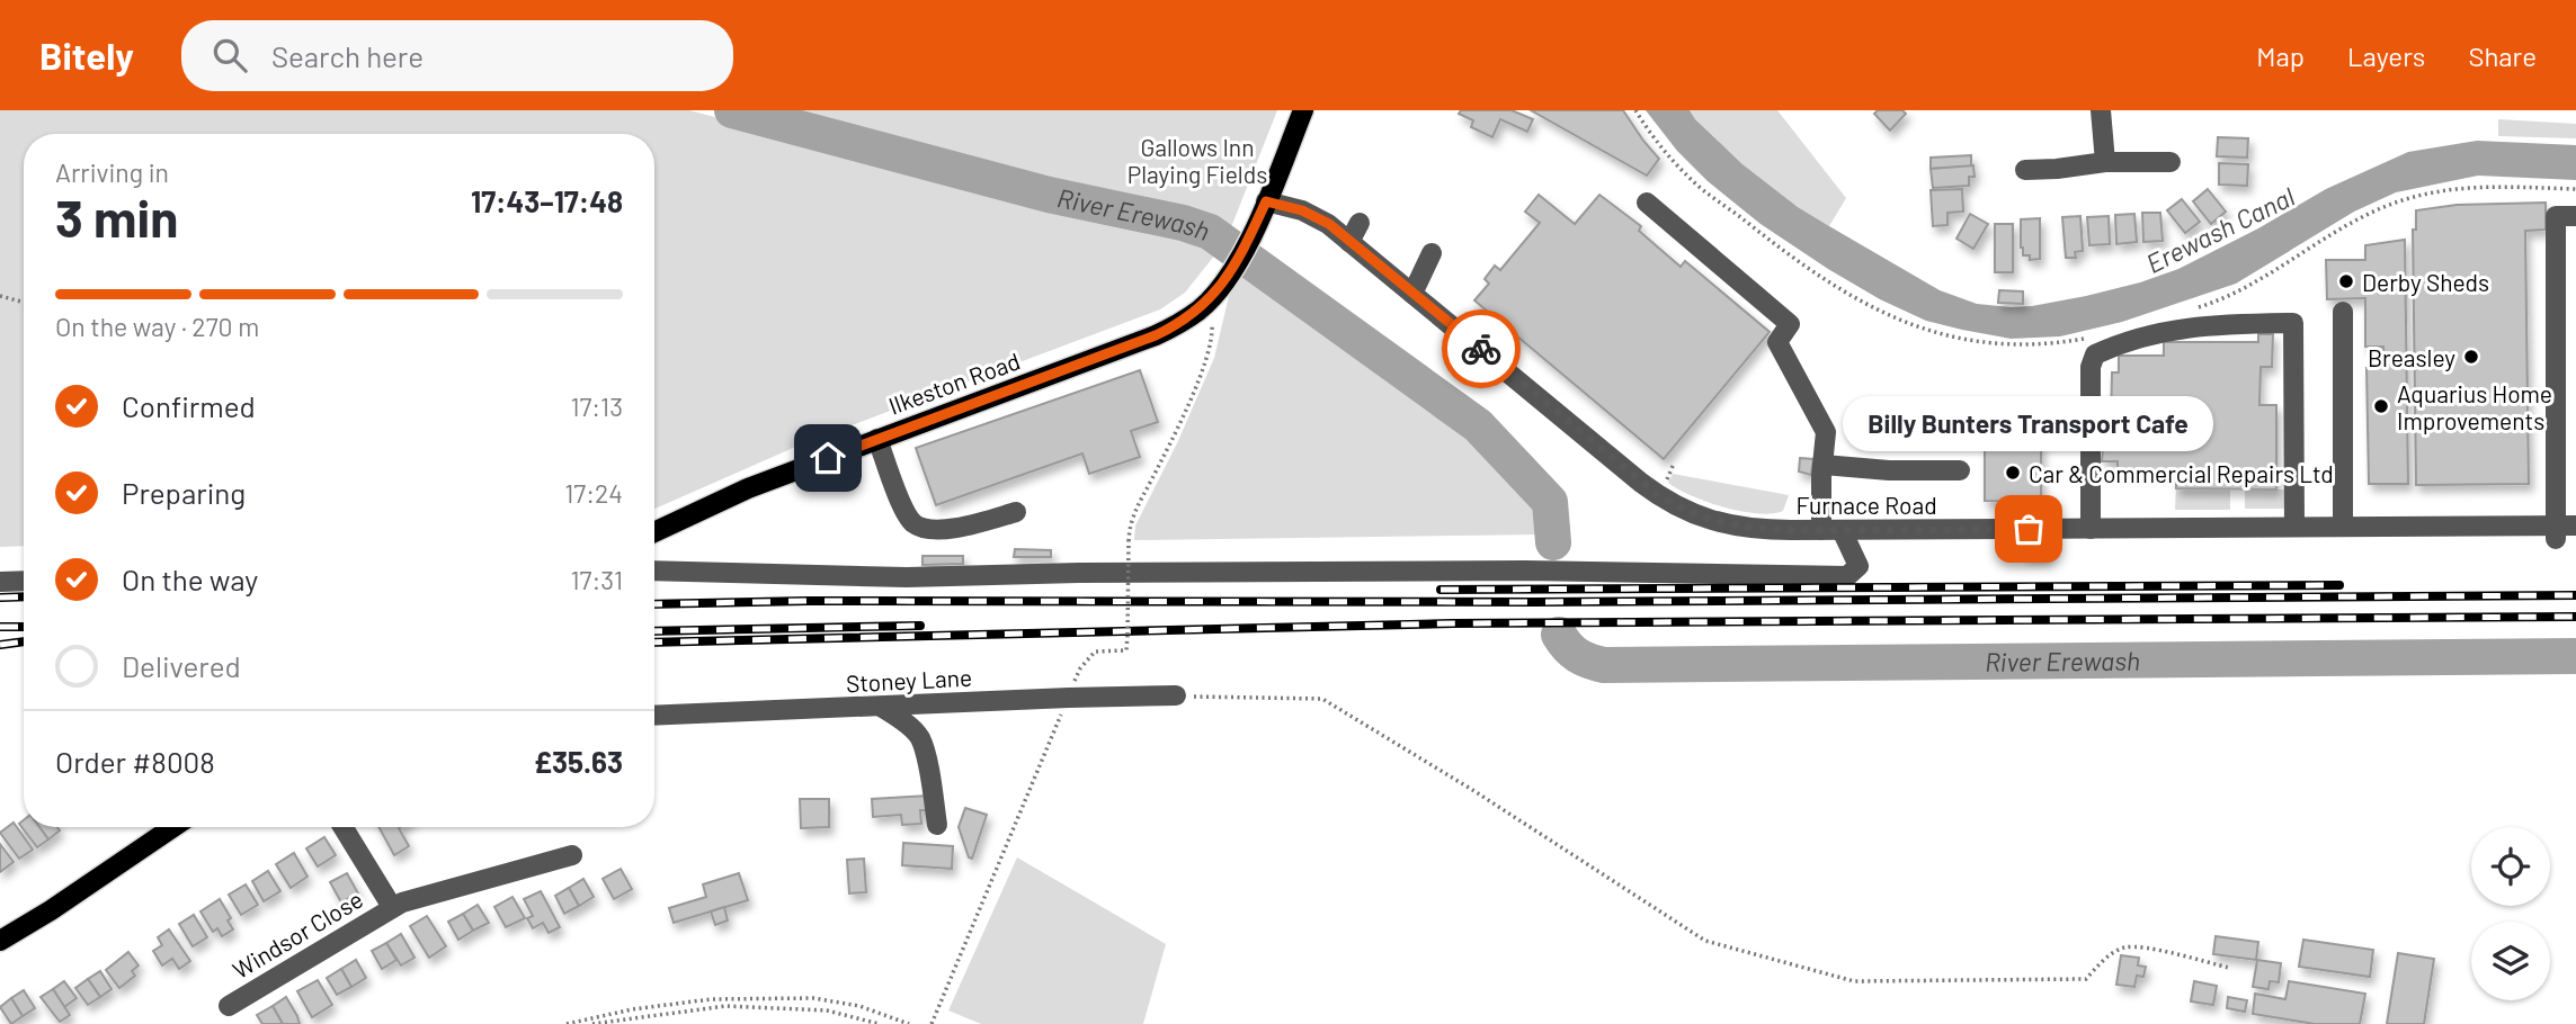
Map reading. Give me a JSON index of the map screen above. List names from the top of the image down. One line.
{"streets":{"main road":["Ilkeston Road"],"street":["Furnace Road","Stoney Lane","Windsor Close"]},"crossings":[["Ilkeston Road","Furnace Road"]],"water":["River Erewash","Erewash Canal"],"parks":["Gallows Inn Playing Fields"],"places":["Derby Sheds","Breasley","Aquarius Home Improvements","Car & Commercial Repairs Ltd","Billy Bunters Transport Cafe"],"page":{"header":"Bitely","search":"Search here","nav":["Map","Layers","Share"],"heading":["3 min","Arriving in","17:43–17:48"],"panel":["Order #8008","£35.63"],"bar":"On the way · 270 m","list":[["Confirmed","17:13"],["Preparing","17:24"],["On the way","17:31"],"Delivered"],"bubble":"Billy Bunters Transport Cafe"}}
